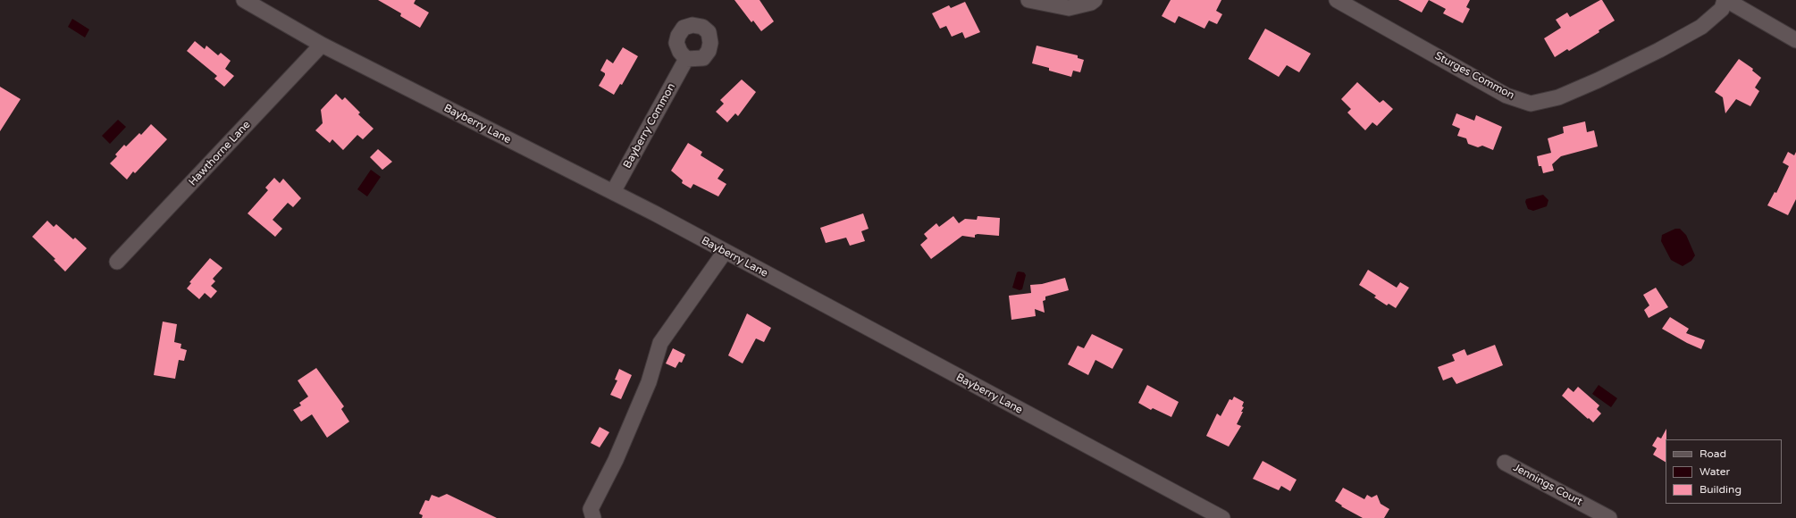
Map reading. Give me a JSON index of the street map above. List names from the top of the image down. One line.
{"streets":{"street":["Sturges Common","Bayberry Lane","Bayberry Common","Hawthorne Lane","Jennings Court"]},"crossings":[["Bayberry Lane","Bayberry Common"],["Bayberry Lane","Hawthorne Lane"]],"legend":["Road","Water","Building"]}
